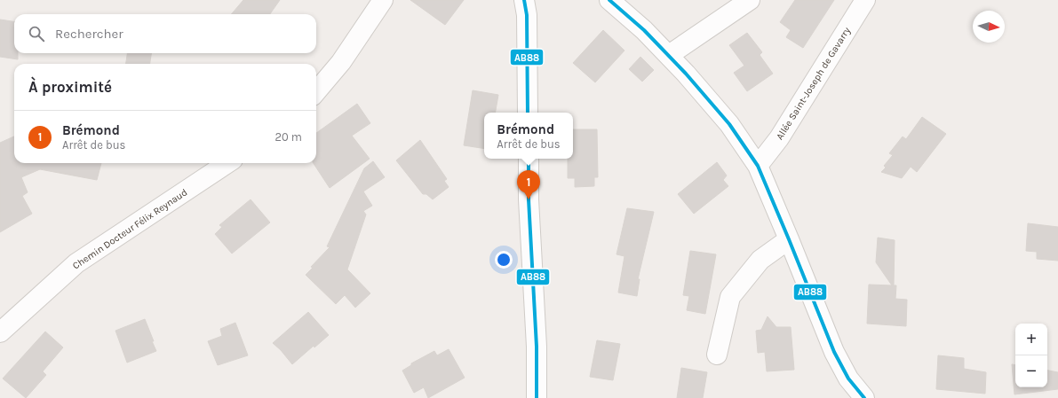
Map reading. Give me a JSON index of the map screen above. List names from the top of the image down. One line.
{"streets":{"street":["Allée Saint-Joseph de Gavarry","Chemin Docteur Félix Reynaud"]},"lines":["transit line AB88"],"north":"right","page":{"search":"Rechercher","heading":"À proximité","list":[{"mark":"1","name":"Brémond","note":"Arrêt de bus","value":"20 m"}],"popup":["Brémond","Arrêt de bus"],"pins":"1","map_buttons":["+","−"]}}
